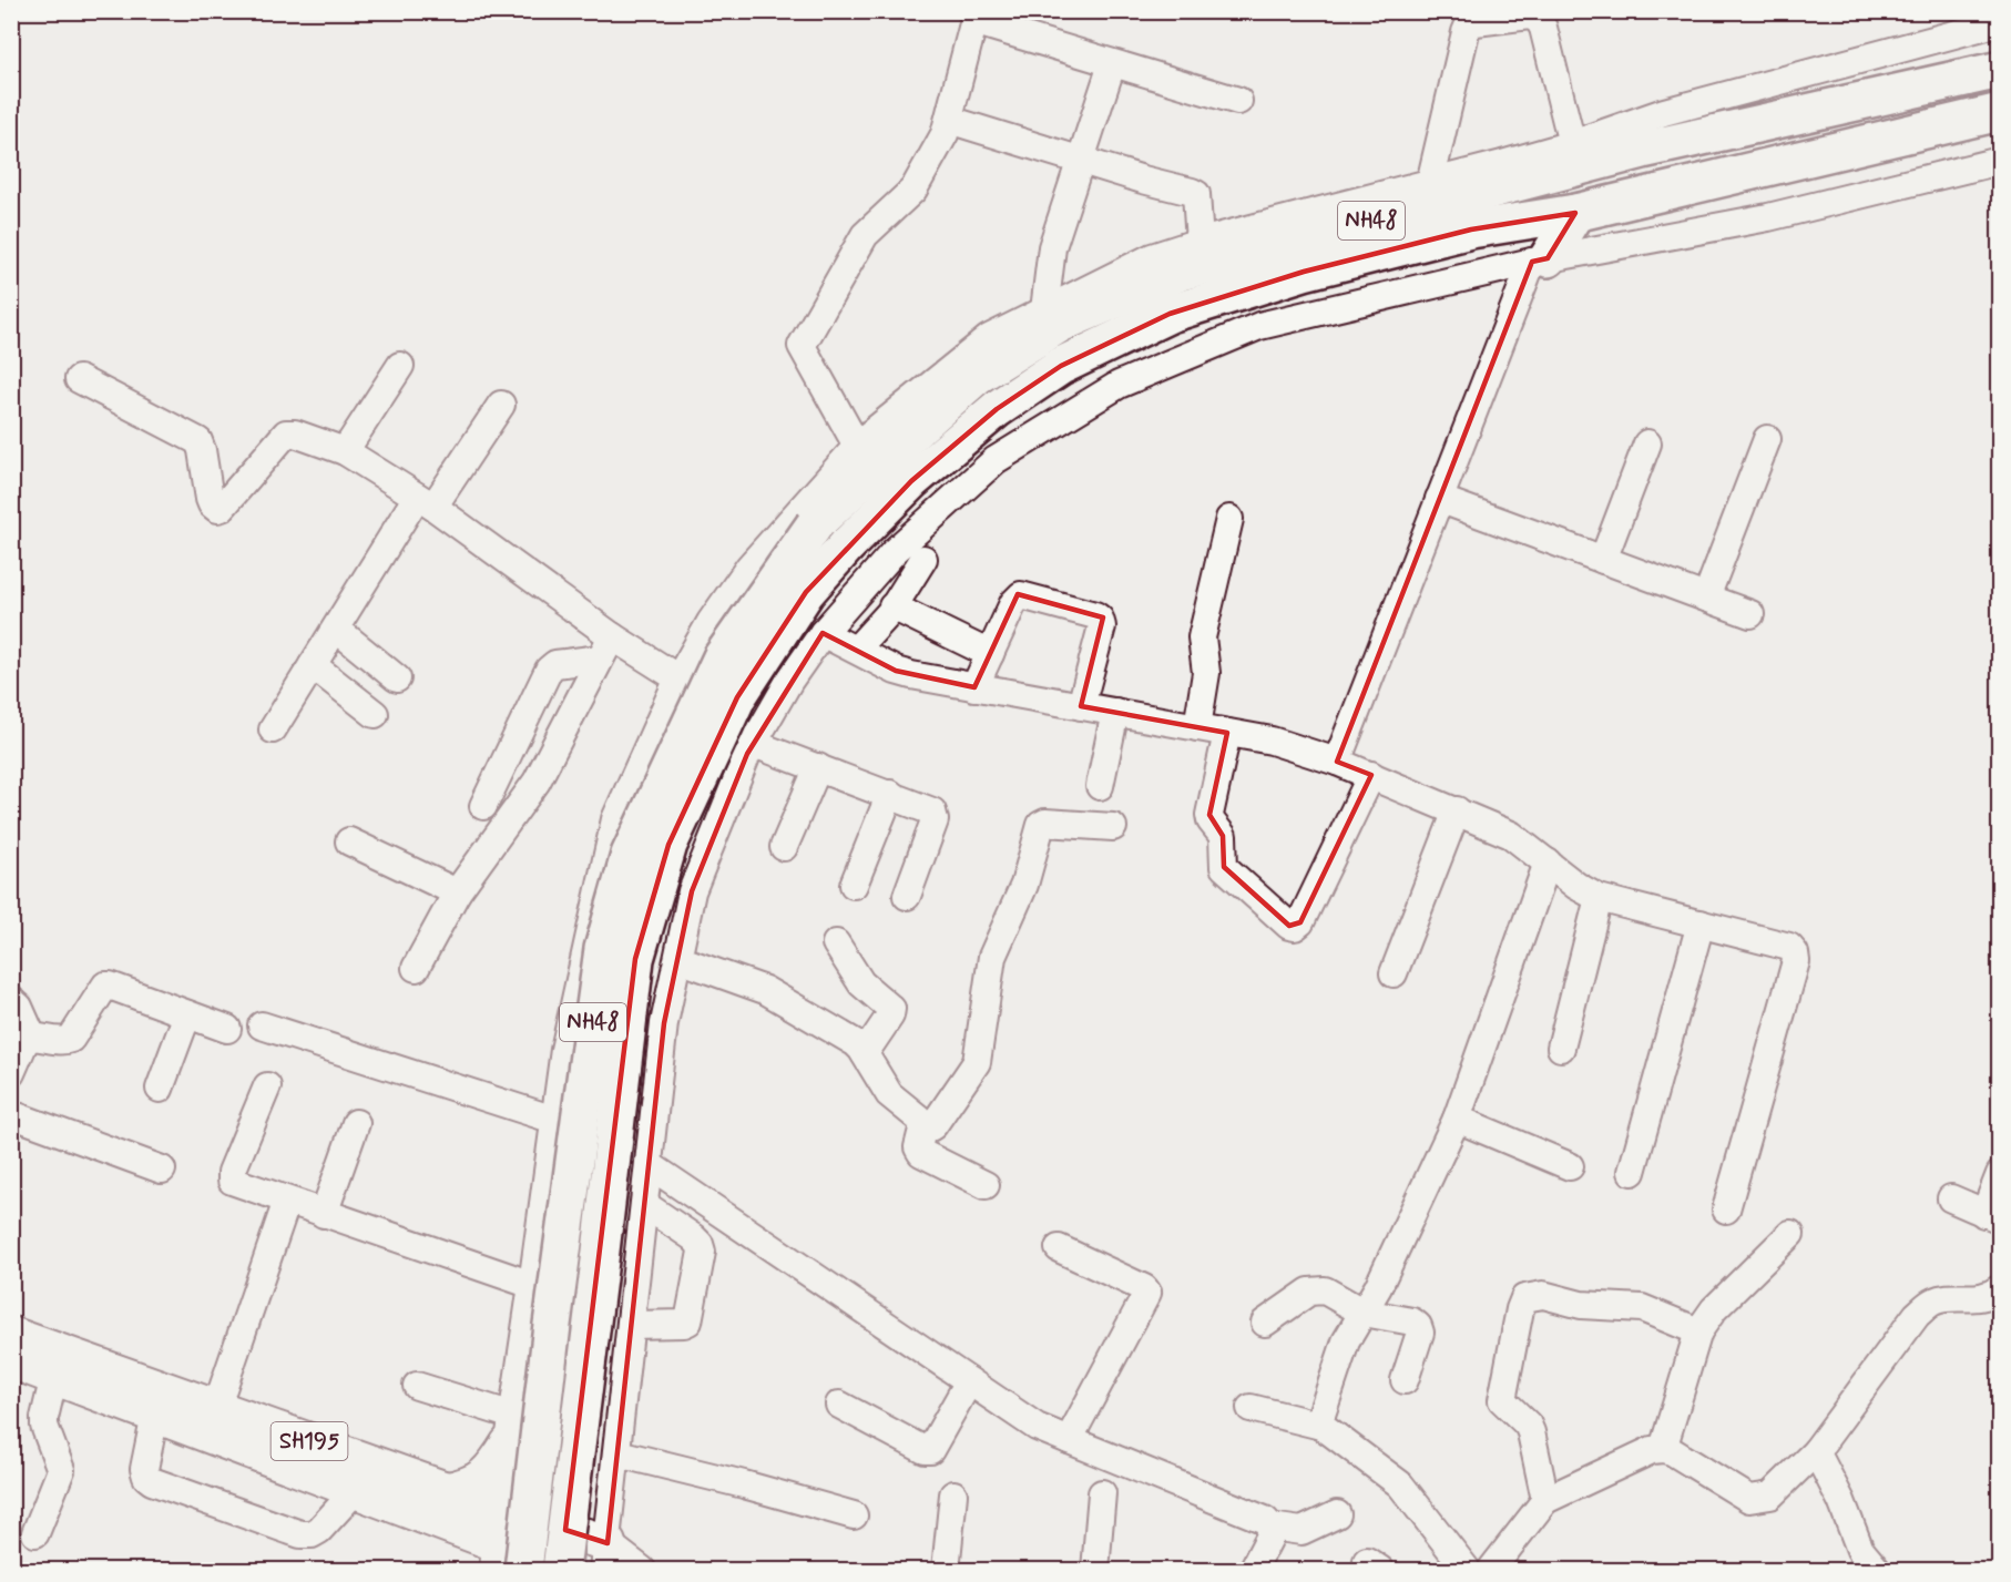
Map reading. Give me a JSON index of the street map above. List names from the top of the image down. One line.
{"streets":{"highway":["NH48"],"main road":["SH195"]}}
